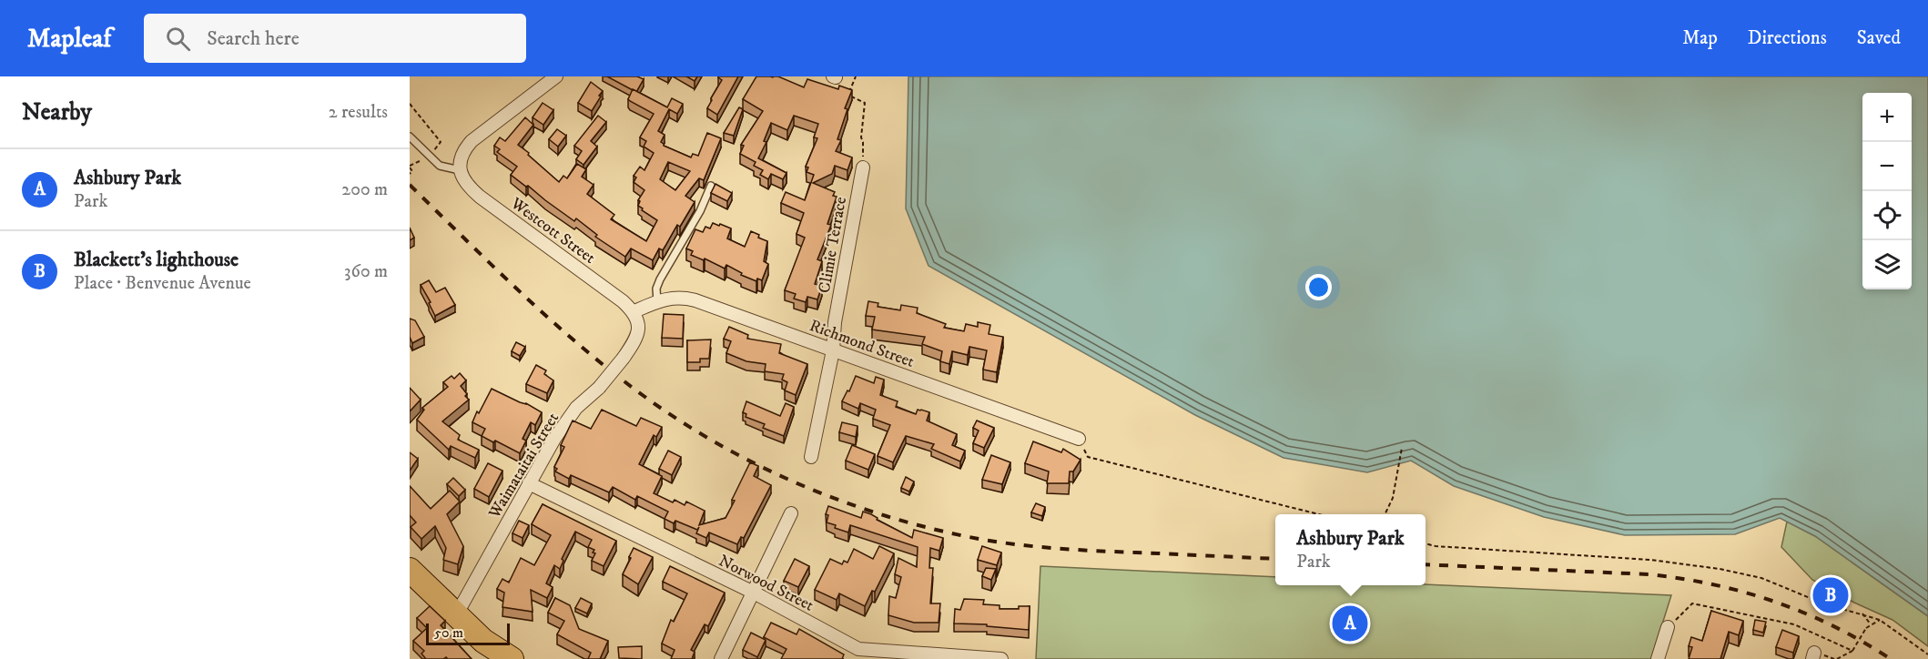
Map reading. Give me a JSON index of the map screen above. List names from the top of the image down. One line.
{"streets":{"street":["Westcott Street","Climie Terrace","Richmond Street","Waimataitai Street","Norwood Street"]},"crossings":[["Westcott Street","Richmond Street"],["Westcott Street","Waimataitai Street"],["Climie Terrace","Richmond Street"],["Richmond Street","Waimataitai Street"],["Waimataitai Street","Norwood Street"]],"scale_bar":"50 m","page":{"header":"Mapleaf","search":"Search here","nav":["Map","Directions","Saved"],"heading":["Nearby","2 results"],"map_buttons":["+","−"],"list":[{"mark":"A","name":"Ashbury Park","note":"Park","value":"200 m"},{"mark":"B","name":"Blackett's lighthouse","note":"Place · Benvenue Avenue","value":"360 m"}],"popup":["Ashbury Park","Park"],"pins":["B","A"],"scale":"50 m"}}
